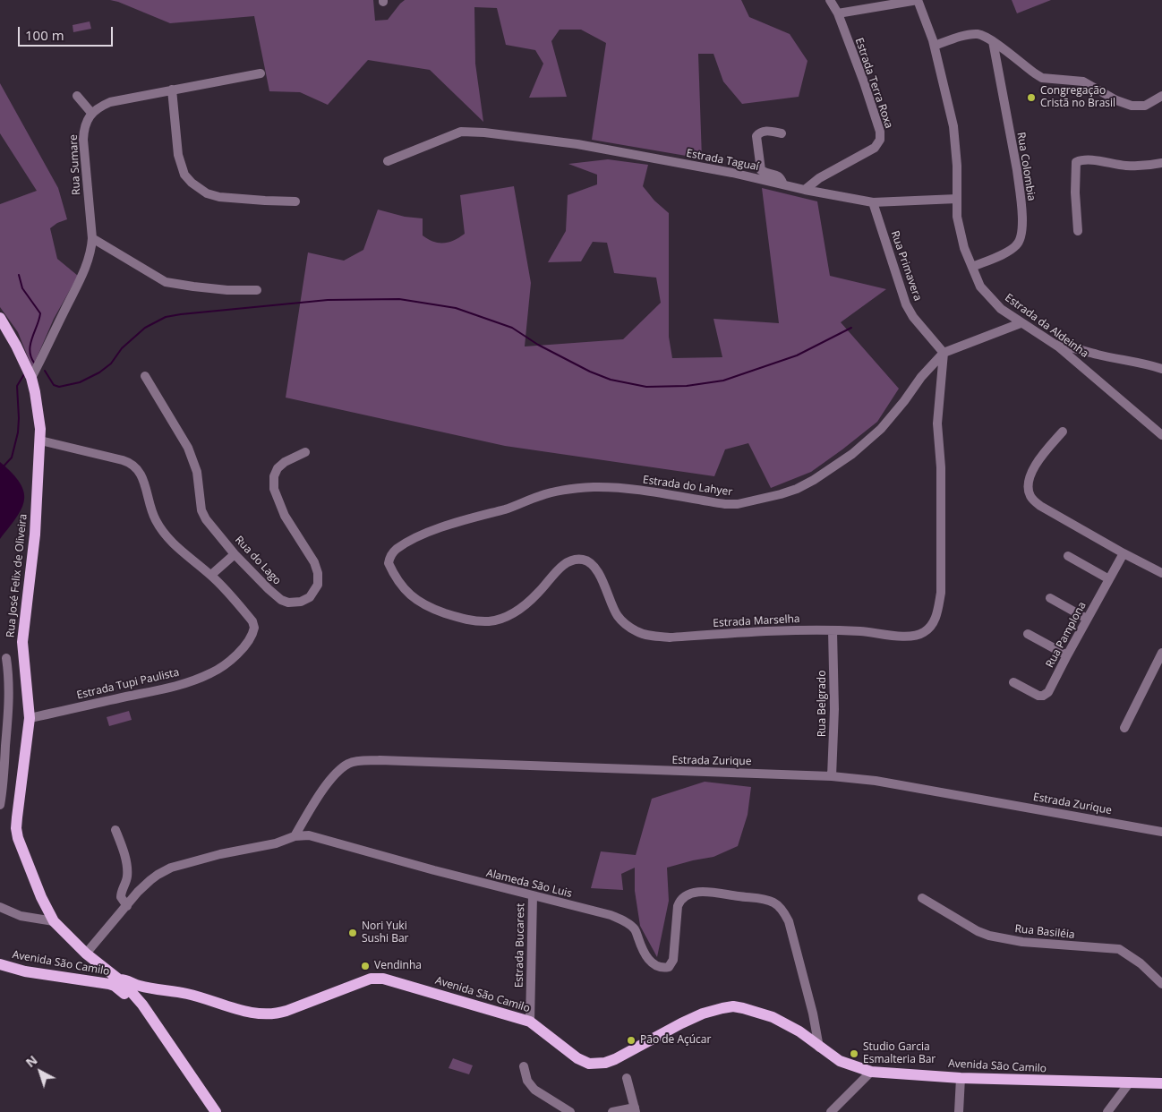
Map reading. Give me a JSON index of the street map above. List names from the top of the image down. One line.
{"streets":{"main road":["Rua José Felix de Oliveira","Avenida São Camilo"],"street":["Estrada Terra Roxa","Estrada Taguaí","Rua Sumare","Rua Colombia","Rua Primavera","Estrada da Aldeinha","Estrada do Lahyer","Rua do Lago","Estrada Marselha","Rua Pamplona","Estrada Tupi Paulista","Rua Belgrado","Estrada Zurique","Alameda São Luis","Rua Basiléia","Estrada Bucarest"]},"crossings":[["Estrada Terra Roxa","Estrada Taguaí"],["Estrada Taguaí","Rua Primavera"],["Estrada Taguaí","Estrada da Aldeinha"],["Rua Sumare","Rua José Felix de Oliveira"],["Rua Colombia","Estrada da Aldeinha"],["Rua Primavera","Estrada do Lahyer"],["Rua Primavera","Estrada Marselha"],["Estrada da Aldeinha","Estrada do Lahyer"],["Estrada do Lahyer","Estrada Marselha"],["Rua José Felix de Oliveira","Estrada Tupi Paulista"],["Rua José Felix de Oliveira","Alameda São Luis"],["Rua José Felix de Oliveira","Avenida São Camilo"],["Estrada Marselha","Rua Belgrado"],["Rua Belgrado","Estrada Zurique"],["Estrada Zurique","Alameda São Luis"],["Alameda São Luis","Estrada Bucarest"],["Alameda São Luis","Avenida São Camilo"],["Estrada Bucarest","Avenida São Camilo"]],"places":["Congregação Cristã no Brasil","Nori Yuki Sushi Bar","Vendinha","Pão de Açúcar","Studio Garcia Esmalteria Bar"],"scale_bar":"100 m","north":"top left"}
